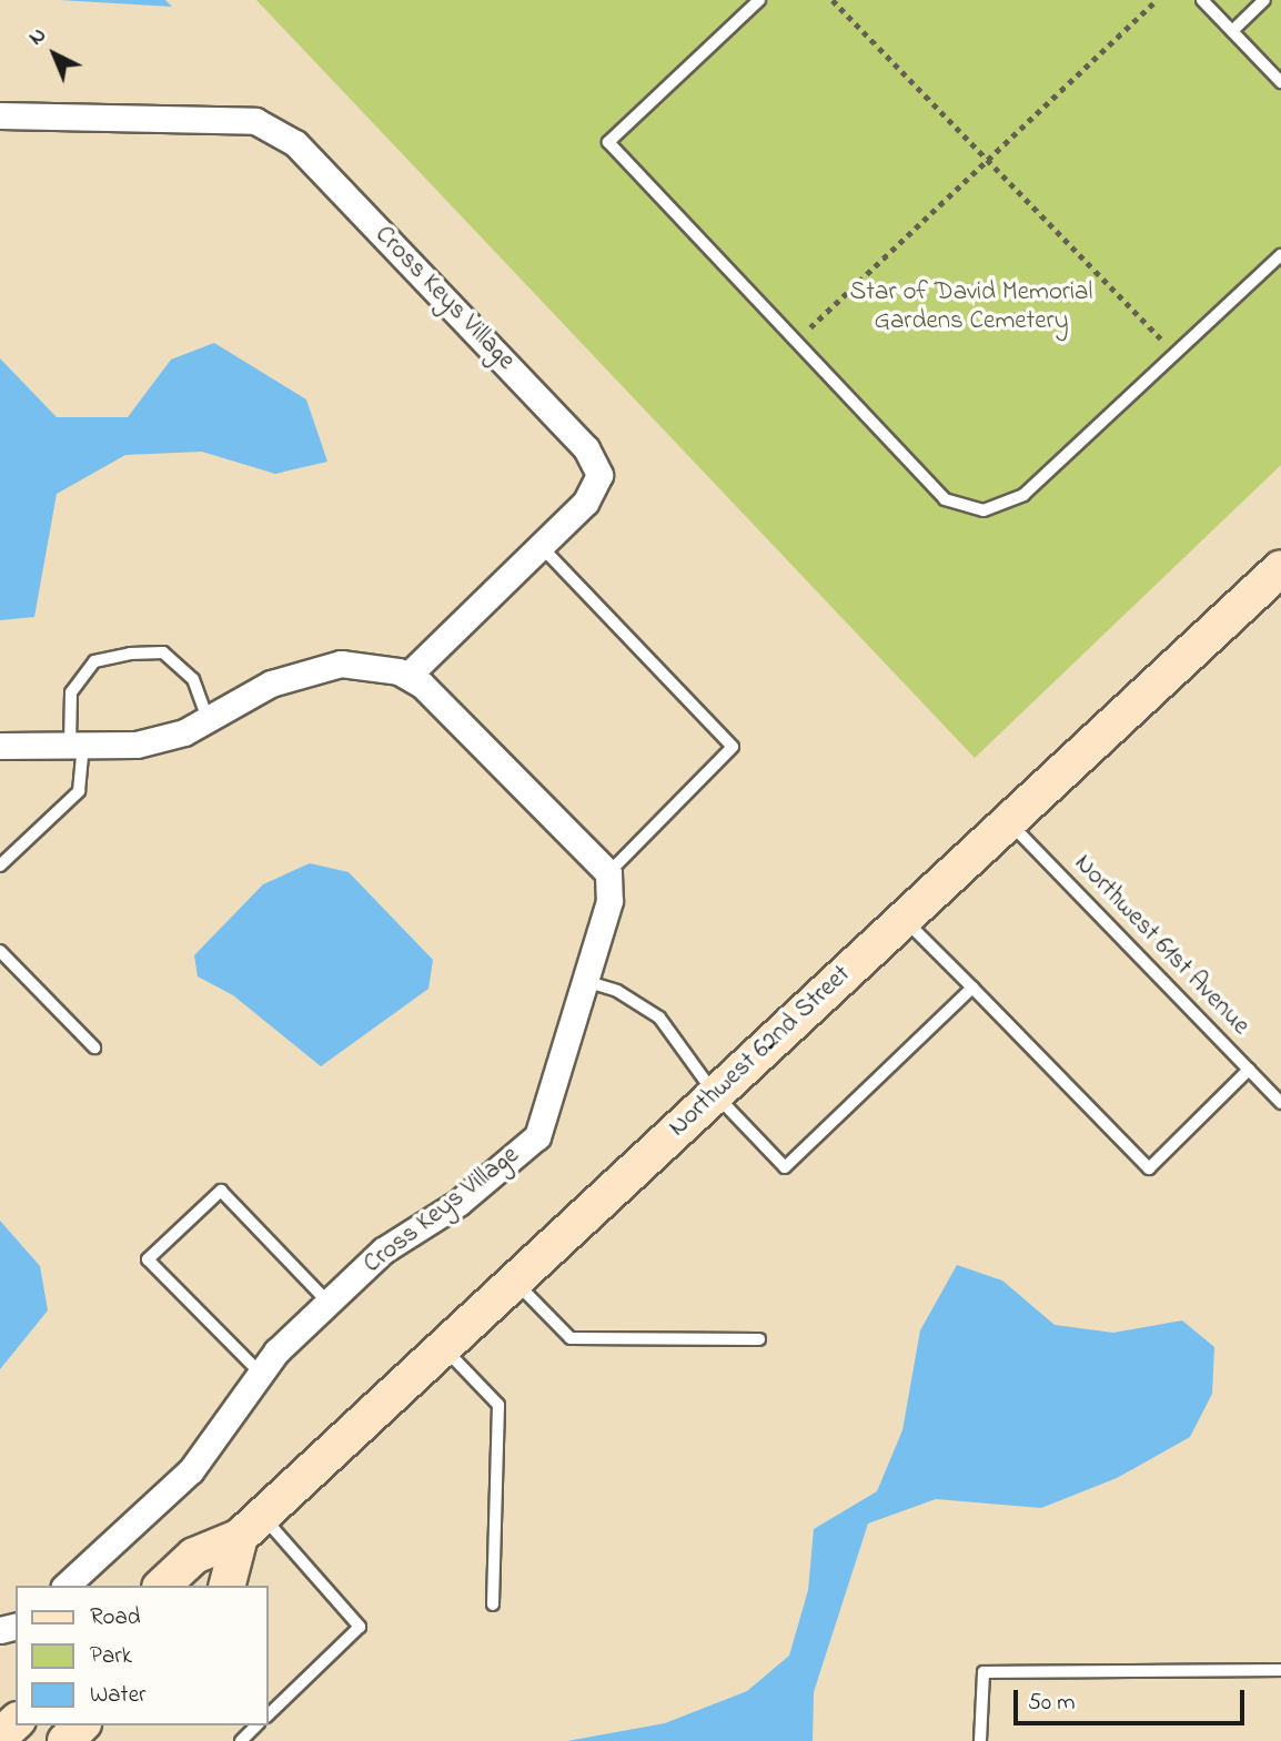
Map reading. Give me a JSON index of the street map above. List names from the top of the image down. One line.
{"streets":{"street":["Cross Keys Village","Northwest 62nd Street"],"lane":["Northwest 61st Avenue"]},"crossings":[["Northwest 61st Avenue","Northwest 62nd Street"]],"parks":["Star of David Memorial Gardens Cemetery"],"legend":["Road","Park","Water"],"scale_bar":"50 m","north":"top left"}
